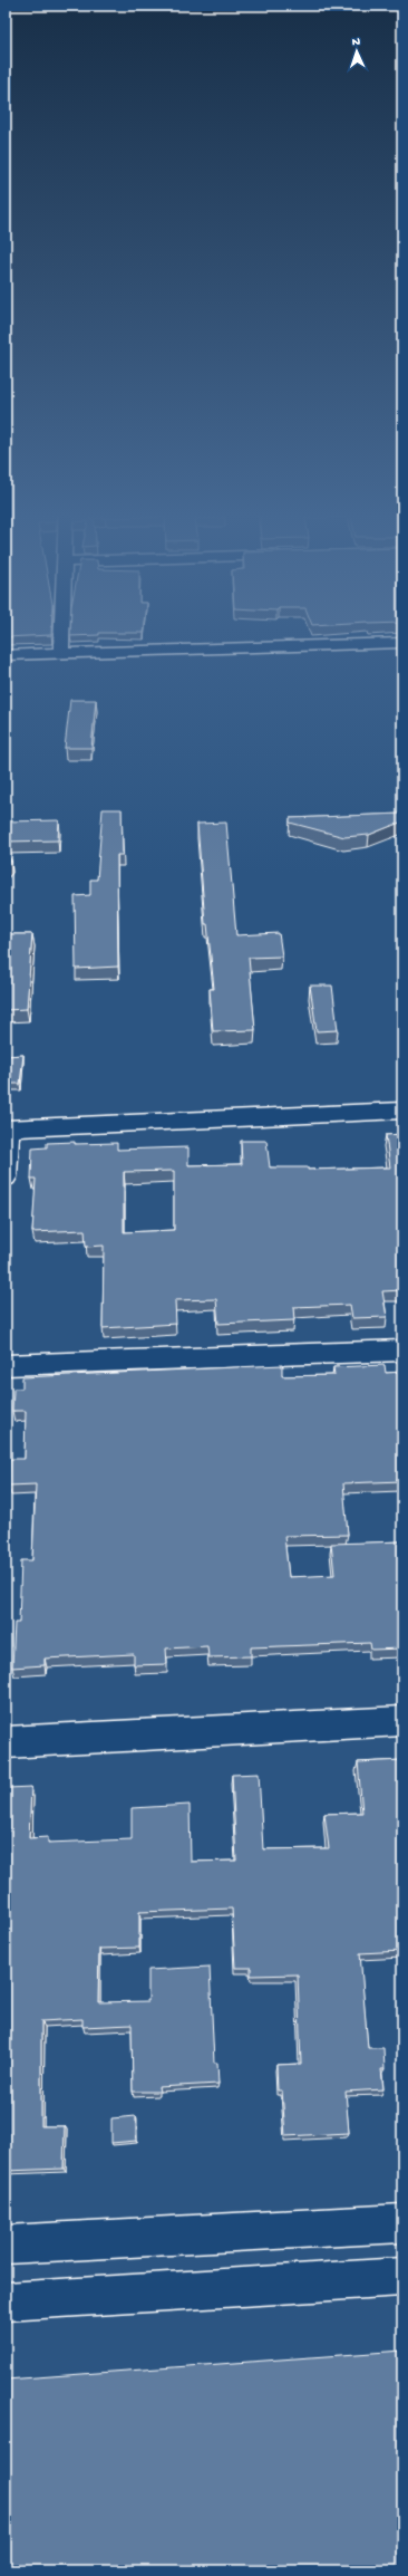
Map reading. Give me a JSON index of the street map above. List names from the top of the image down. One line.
{"north":"top"}
